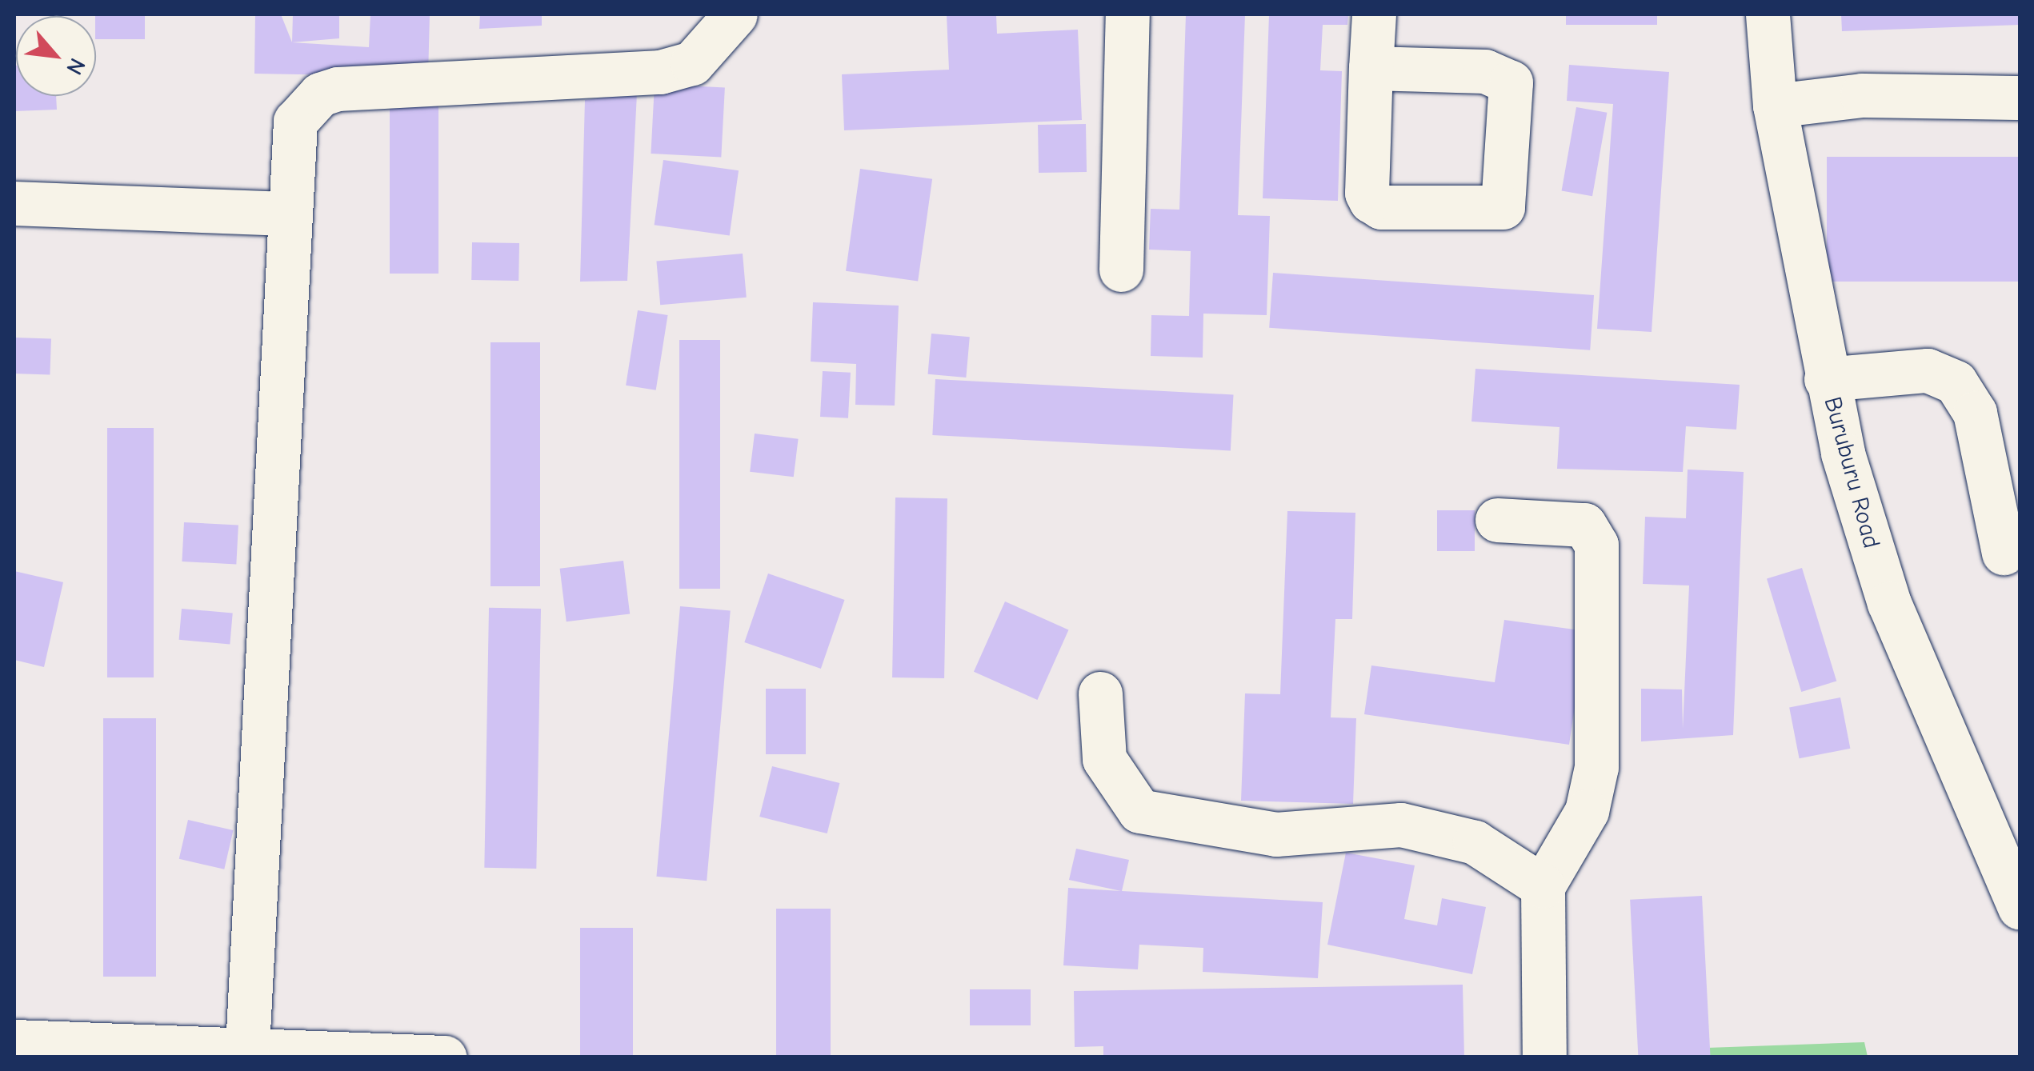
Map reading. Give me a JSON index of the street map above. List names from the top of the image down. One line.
{"streets":{"street":["Buruburu Road"]},"north":"bottom right"}
